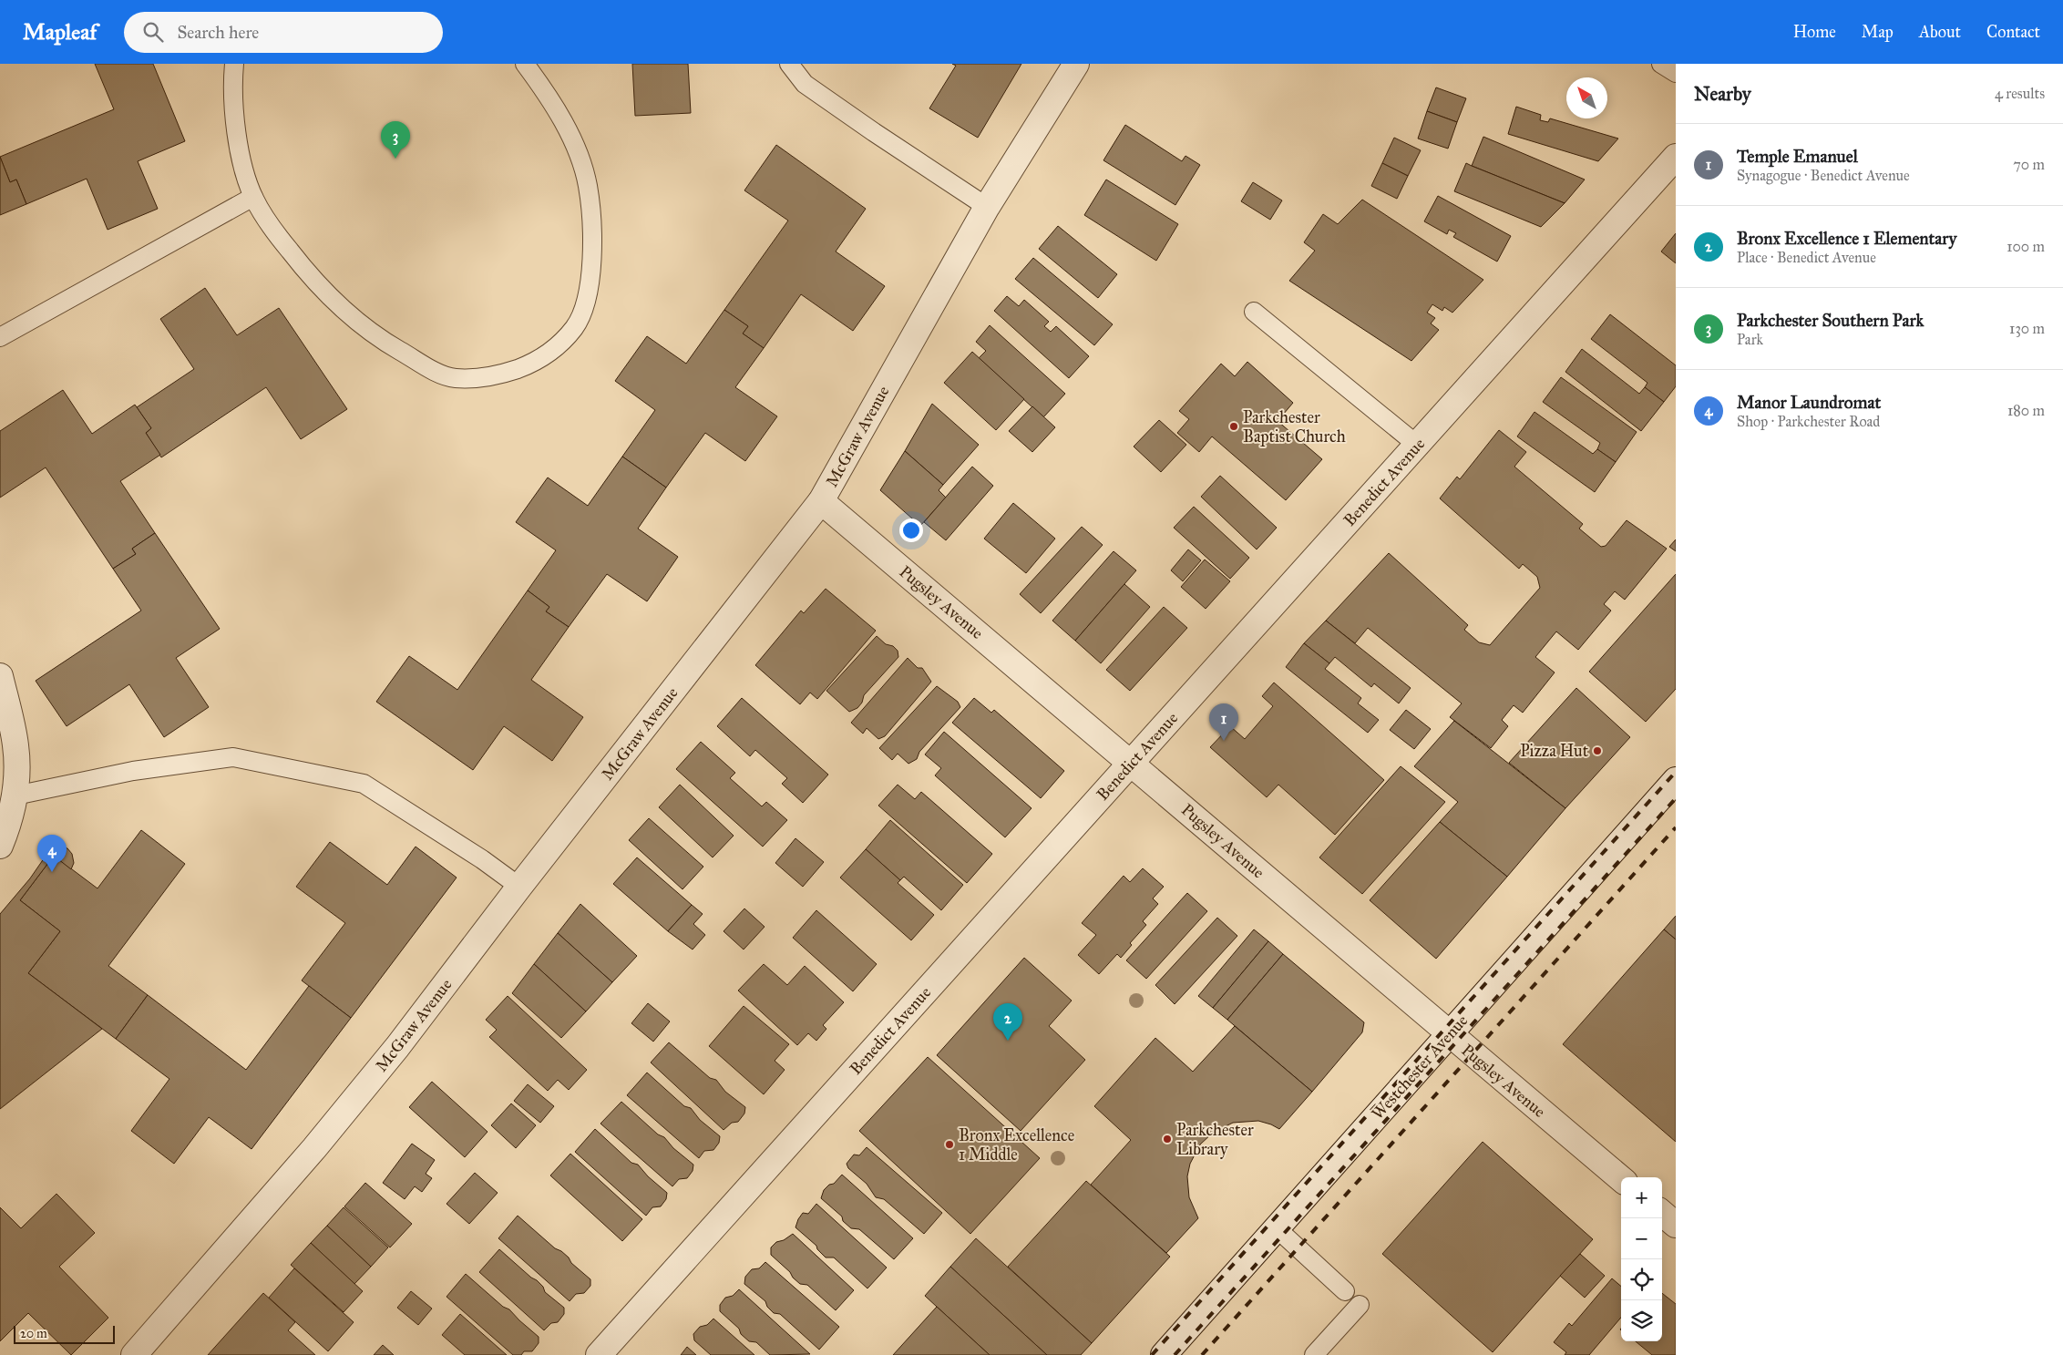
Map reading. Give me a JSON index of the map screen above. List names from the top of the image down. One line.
{"streets":{"street":["McGraw Avenue","Benedict Avenue","Pugsley Avenue","Westchester Avenue"]},"crossings":[["McGraw Avenue","Pugsley Avenue"],["Benedict Avenue","Pugsley Avenue"],["Pugsley Avenue","Westchester Avenue"]],"places":["Parkchester Baptist Church","Pizza Hut","Parkchester Library","Bronx Excellence 1 Middle"],"scale_bar":"20 m","north":"top left","page":{"header":"Mapleaf","search":"Search here","nav":["Home","Map","About","Contact"],"heading":["Nearby","4 results"],"pins":["3","1","4","2"],"list":[{"mark":"1","name":"Temple Emanuel","note":"Synagogue · Benedict Avenue","value":"70 m"},{"mark":"2","name":"Bronx Excellence 1 Elementary","note":"Place · Benedict Avenue","value":"100 m"},{"mark":"3","name":"Parkchester Southern Park","note":"Park","value":"130 m"},{"mark":"4","name":"Manor Laundromat","note":"Shop · Parkchester Road","value":"180 m"}],"map_buttons":["+","−"],"scale":"20 m"}}
